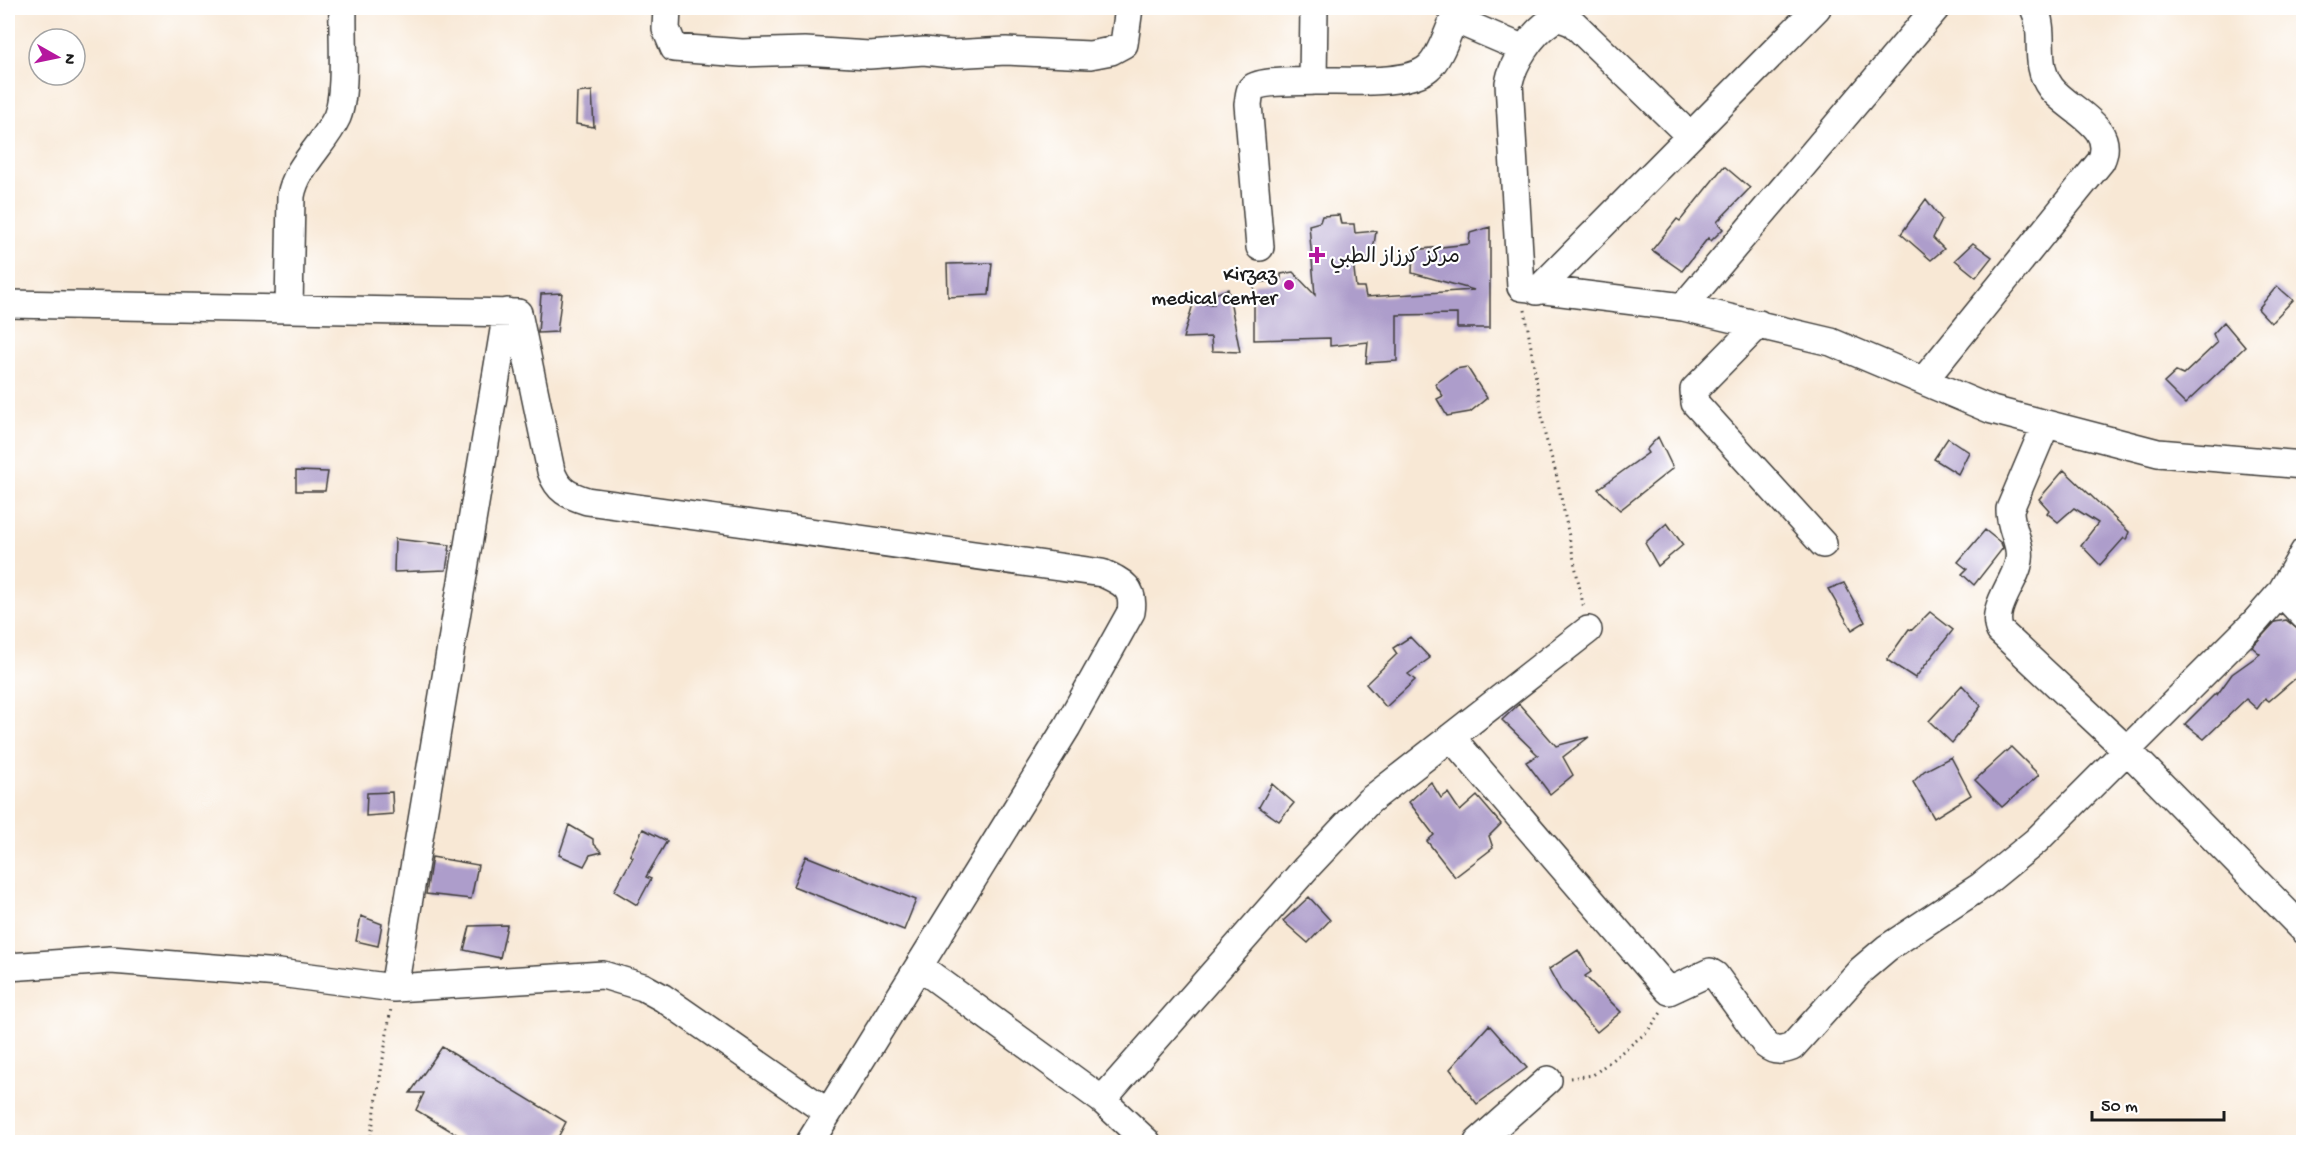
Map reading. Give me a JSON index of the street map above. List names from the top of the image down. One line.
{"places":{"health":["مركز كرزاز الطبي"],"other":["Kirzaz medical center"]},"scale_bar":"50 m","north":"right"}
